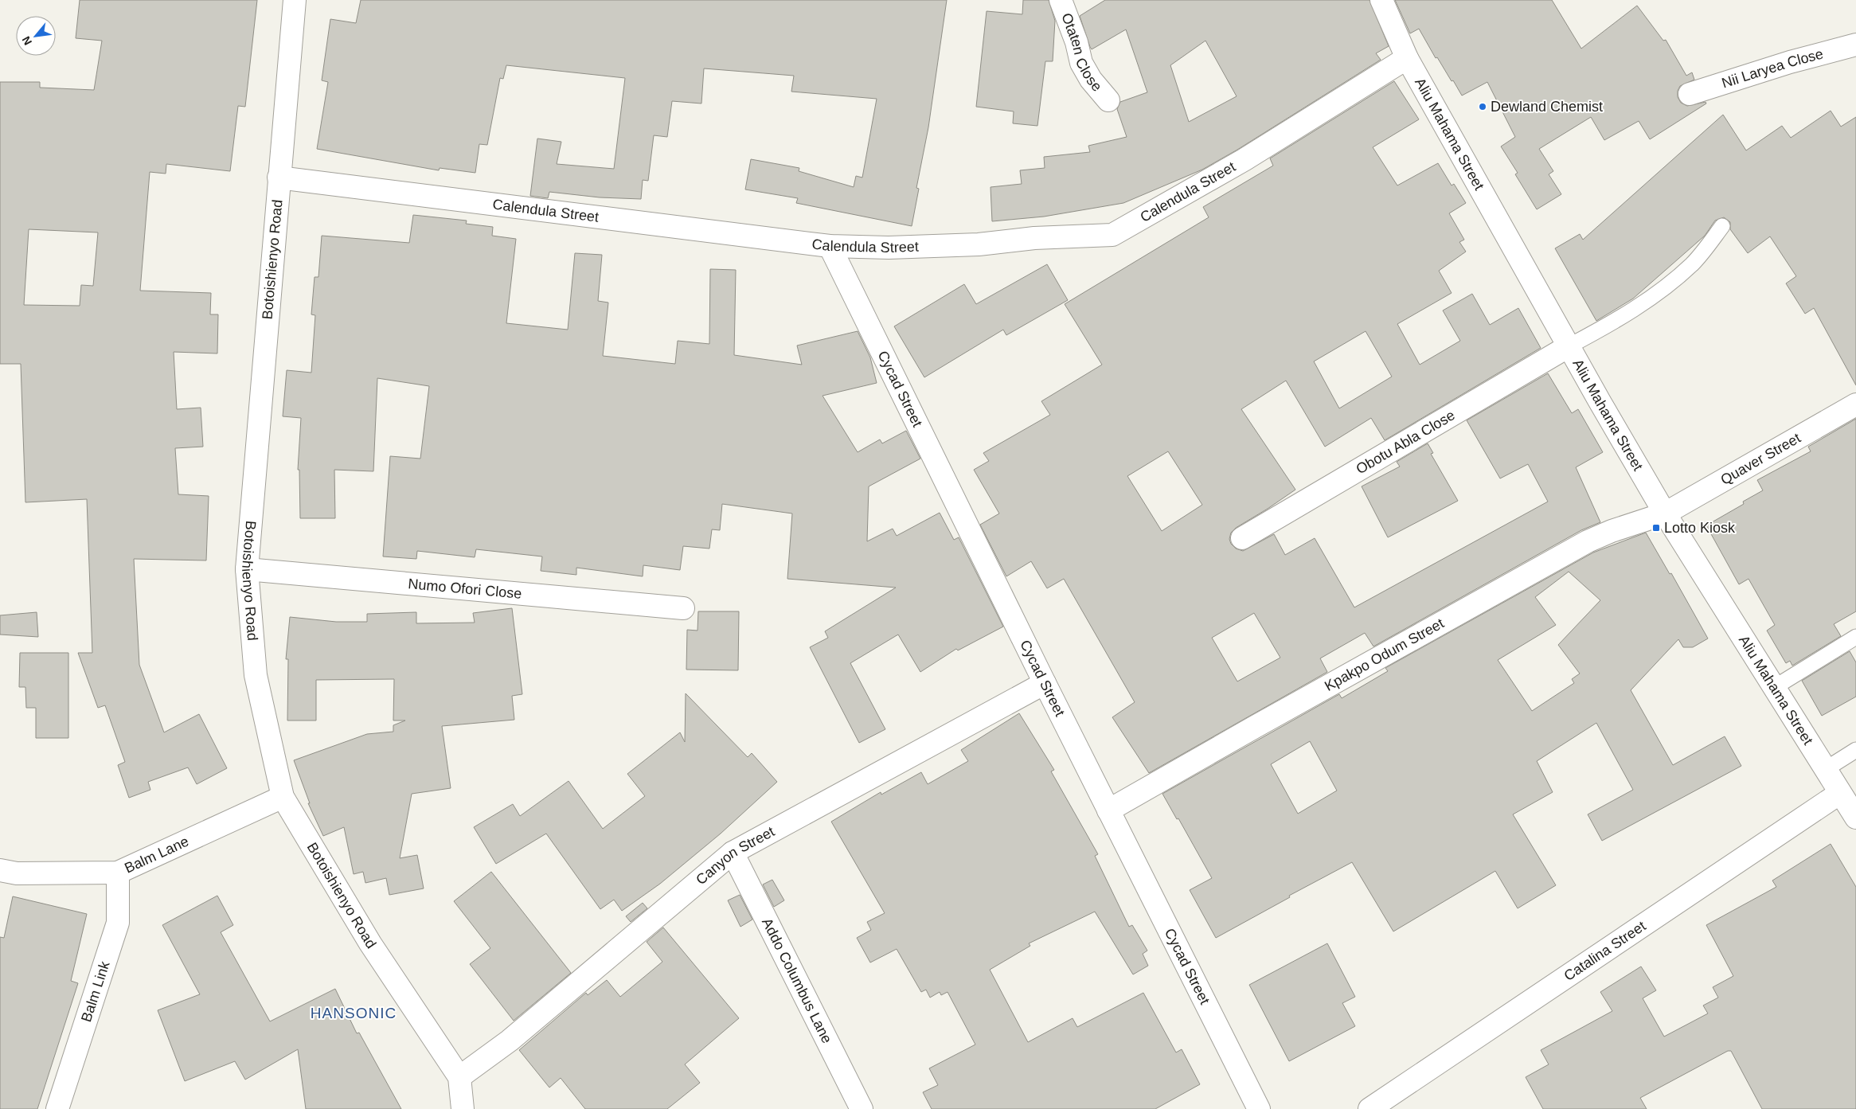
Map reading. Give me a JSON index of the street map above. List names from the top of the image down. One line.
{"streets":{"street":["Otaten Close","Nii Laryea Close","Aliu Mahama Street","Calendula Street","Botoishienyo Road","Cycad Street","Obotu Abla Close","Quaver Street","Numo Ofori Close","Kpakpo Odum Street","Balm Lane","Canyon Street","Catalina Street","Addo Columbus Lane","Balm Link"]},"crossings":[["Aliu Mahama Street","Calendula Street"],["Aliu Mahama Street","Obotu Abla Close"],["Aliu Mahama Street","Quaver Street"],["Aliu Mahama Street","Kpakpo Odum Street"],["Aliu Mahama Street","Catalina Street"],["Calendula Street","Botoishienyo Road"],["Calendula Street","Cycad Street"],["Botoishienyo Road","Numo Ofori Close"],["Botoishienyo Road","Balm Lane"],["Botoishienyo Road","Canyon Street"],["Cycad Street","Kpakpo Odum Street"],["Cycad Street","Canyon Street"],["Quaver Street","Kpakpo Odum Street"],["Balm Lane","Balm Link"],["Canyon Street","Addo Columbus Lane"]],"districts":["HANSONIC"],"places":{"other":["Dewland Chemist"],"transit":["Lotto Kiosk"]},"north":"bottom left"}
